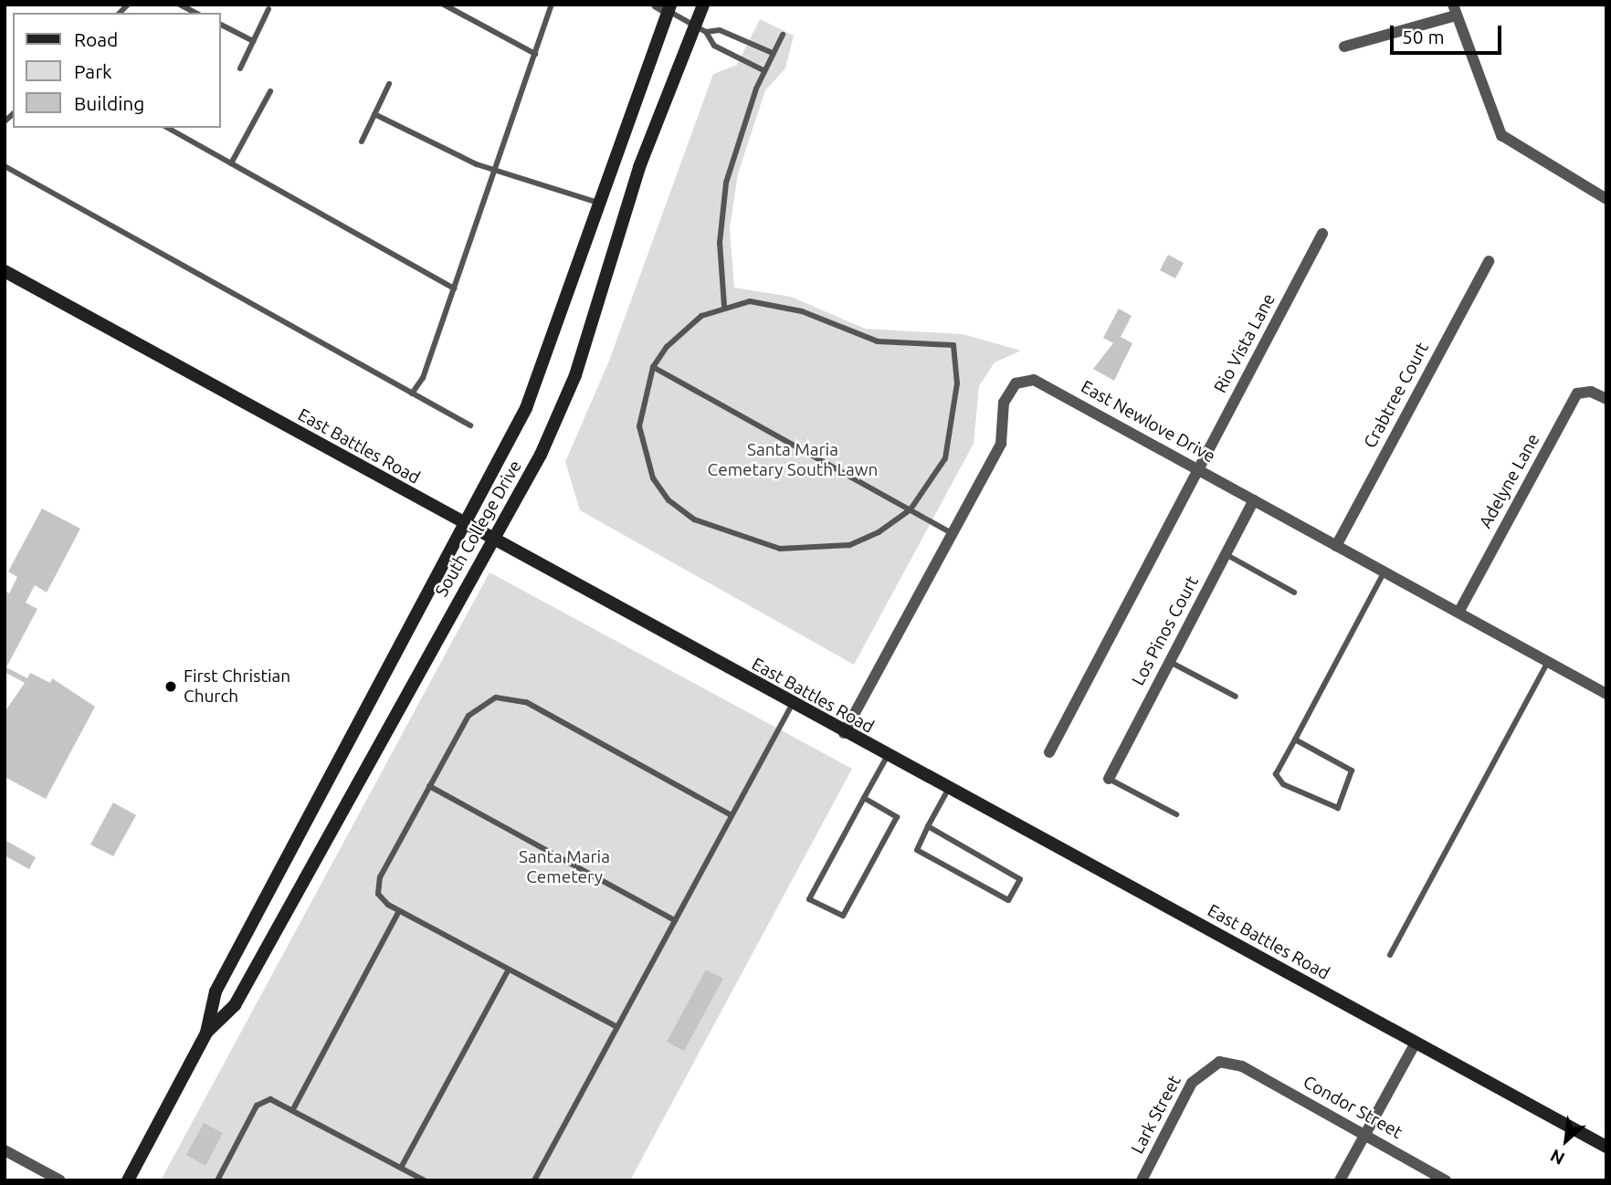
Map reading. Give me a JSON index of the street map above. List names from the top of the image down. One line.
{"streets":{"street":["Rio Vista Lane","Crabtree Court","East Newlove Drive","East Battles Road","Adelyne Lane","South College Drive","Los Pinos Court","Condor Street","Lark Street"]},"crossings":[["Rio Vista Lane","East Newlove Drive"],["Crabtree Court","East Newlove Drive"],["East Newlove Drive","East Battles Road"],["East Newlove Drive","Adelyne Lane"],["East Newlove Drive","Los Pinos Court"],["East Battles Road","South College Drive"],["Condor Street","Lark Street"]],"parks":["Santa Maria Cemetary South Lawn","Santa Maria Cemetery"],"places":["First Christian Church"],"legend":["Road","Park","Building"],"scale_bar":"50 m","north":"bottom left"}
